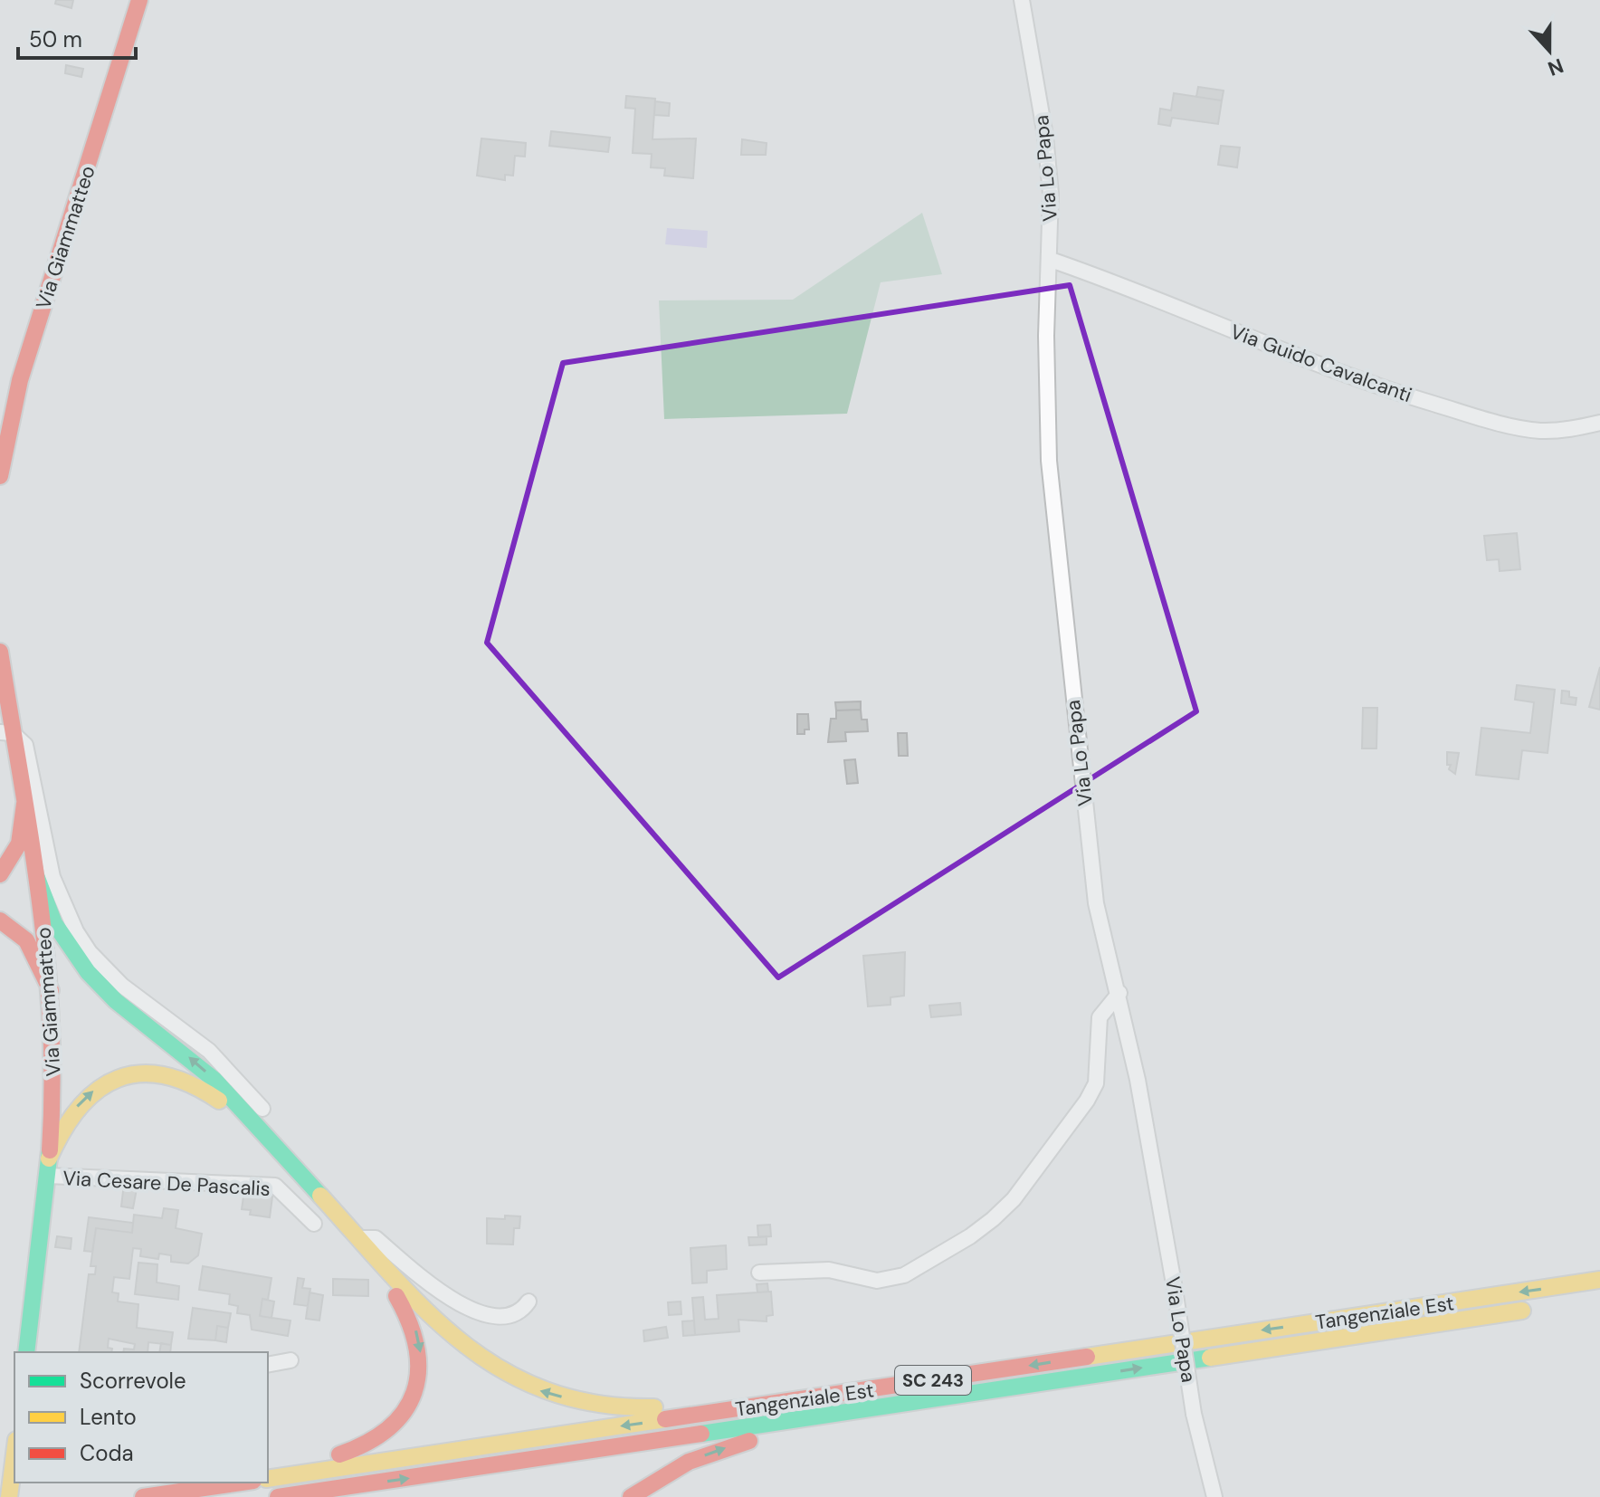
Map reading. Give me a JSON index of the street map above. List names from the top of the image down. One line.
{"streets":{"main road":["Via Giammatteo","Tangenziale Est","SC 243"],"street":["Via Lo Papa","Via Guido Cavalcanti","Via Cesare De Pascalis"]},"crossings":[["Via Lo Papa","Via Guido Cavalcanti"],["Via Giammatteo","Via Cesare De Pascalis"]],"legend":["Scorrevole","Lento","Coda"],"scale_bar":"50 m","north":"bottom"}
